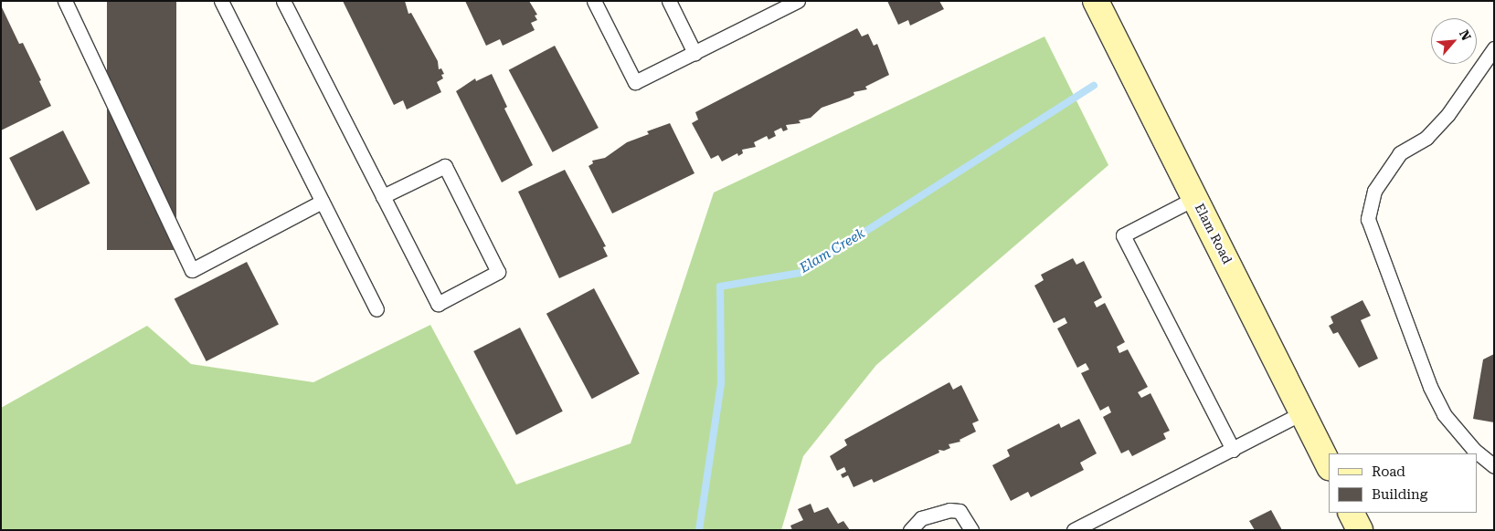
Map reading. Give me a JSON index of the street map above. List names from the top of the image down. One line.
{"streets":{"main road":["Elam Road"]},"water":["Elam Creek"],"legend":["Road","Building"],"north":"top right"}
